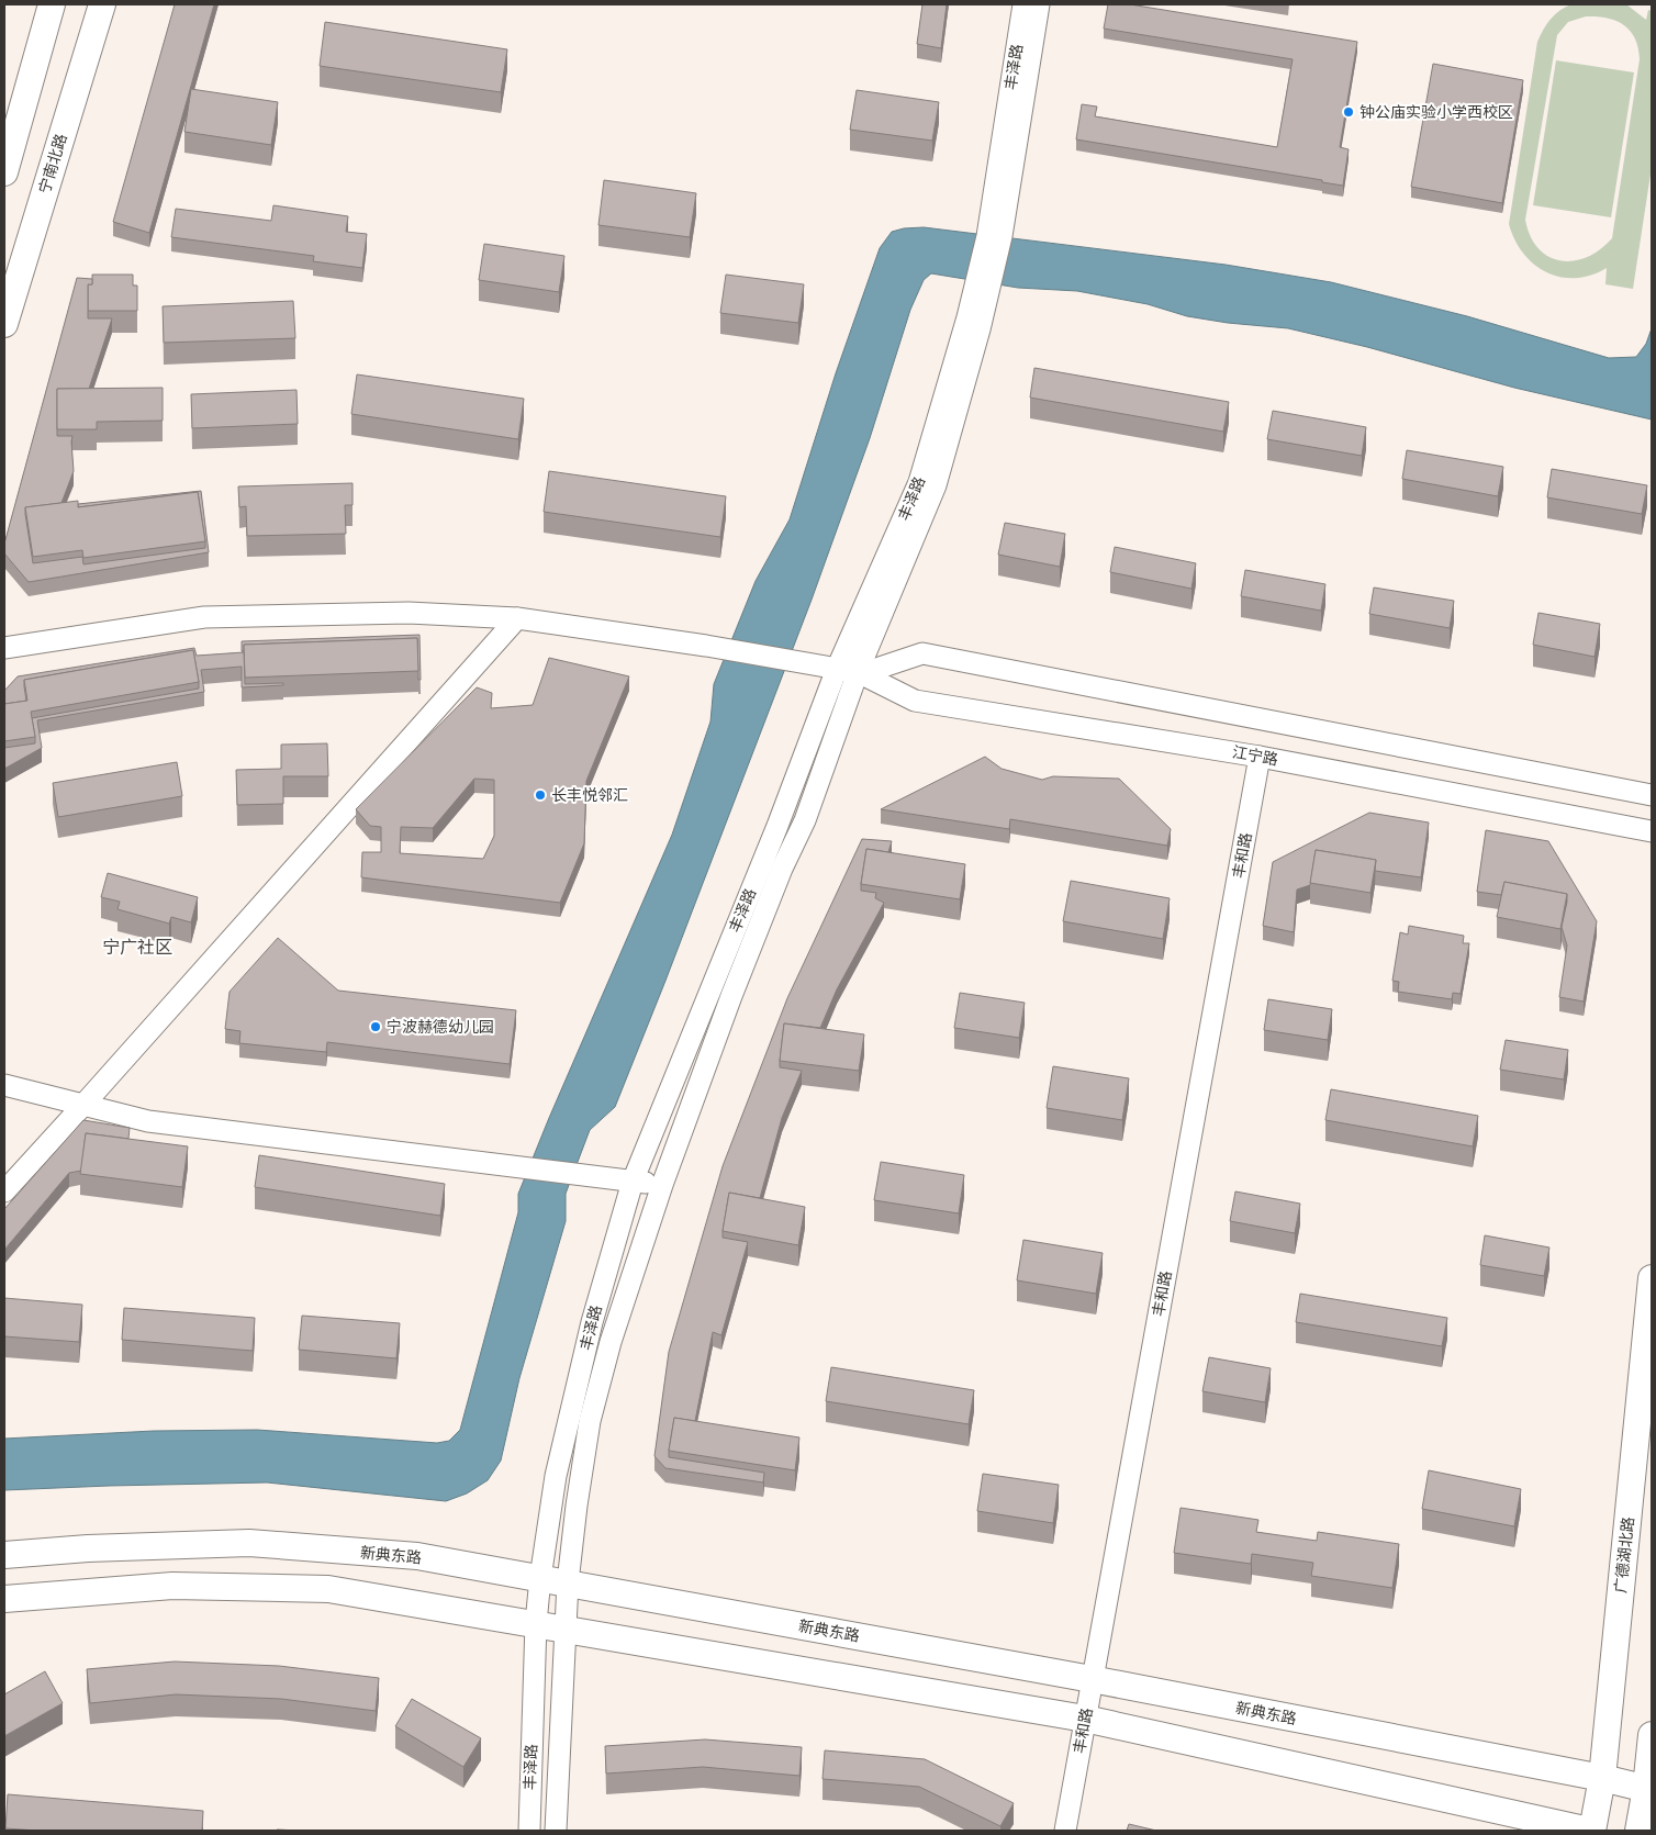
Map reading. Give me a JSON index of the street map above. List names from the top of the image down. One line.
{"streets":{"main road":["宁南北路","新典东路","广德湖北路"],"street":["丰泽路","江宁路","丰和路"]},"crossings":[["丰泽路","江宁路"],["丰泽路","新典东路"],["江宁路","丰和路"],["丰和路","新典东路"],["新典东路","广德湖北路"]],"districts":["宁广社区"],"places":["钟公庙实验小学西校区","长丰悦邻汇","宁波赫德幼儿园"]}
